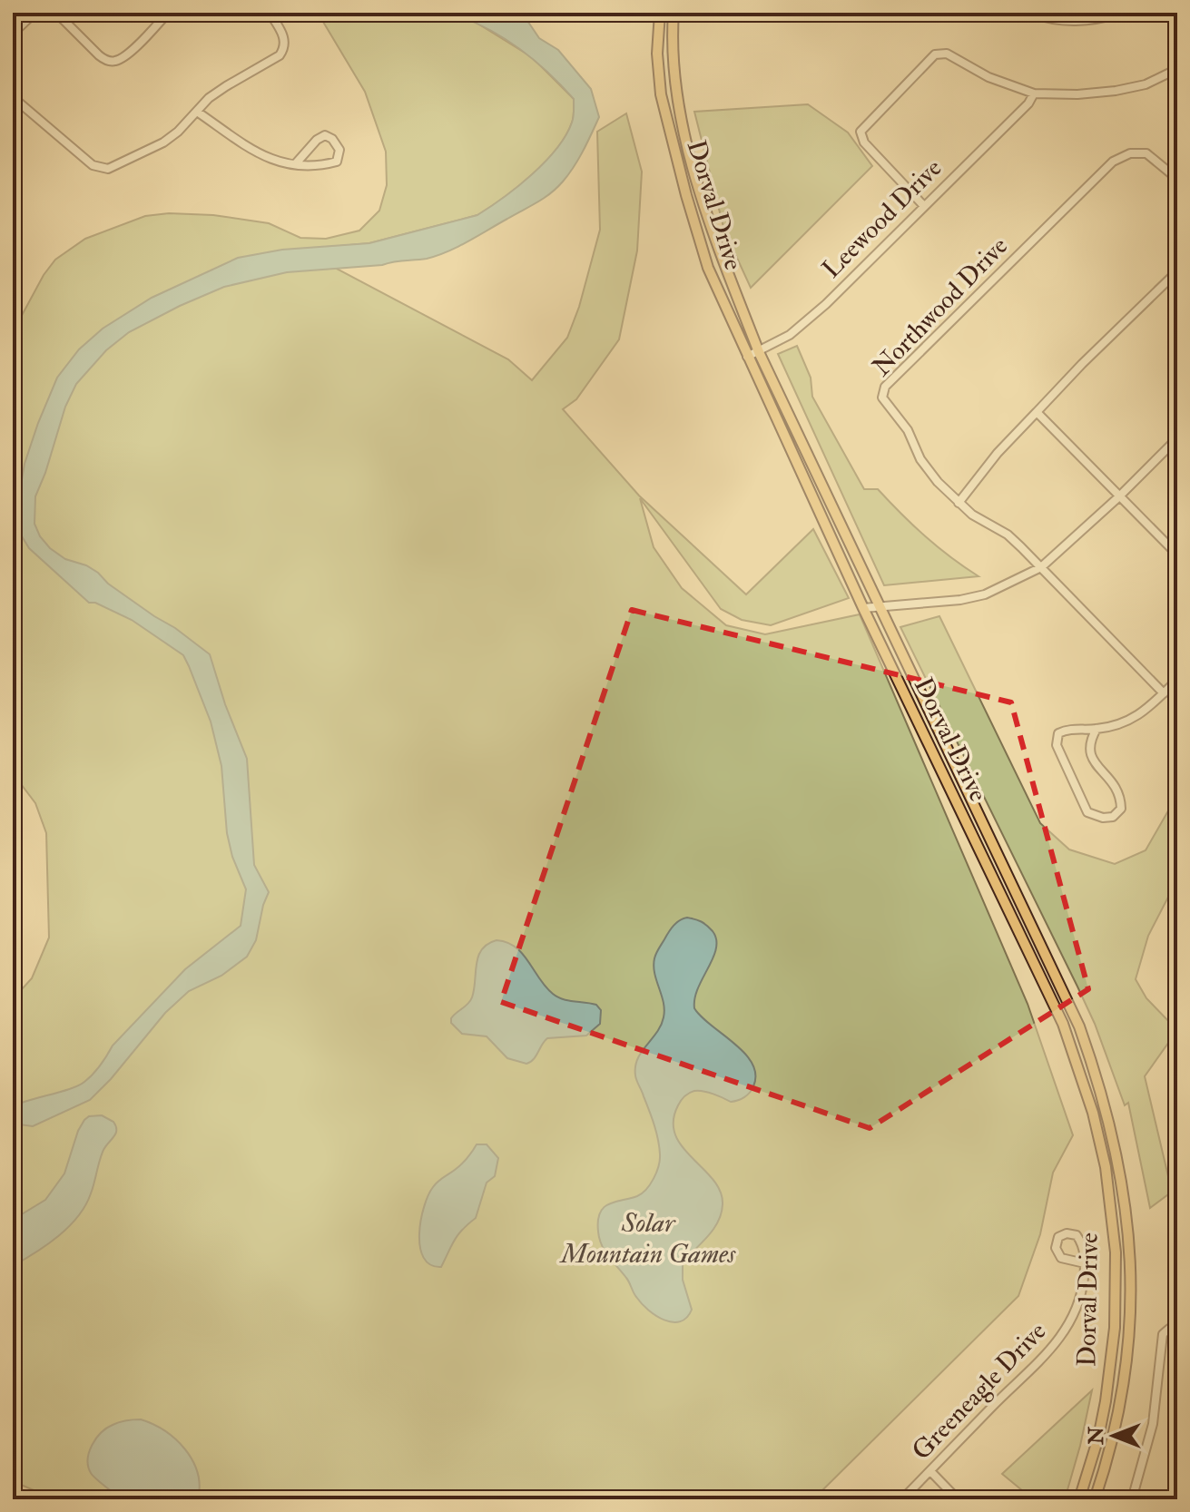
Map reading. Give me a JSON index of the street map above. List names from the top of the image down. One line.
{"streets":{"main road":["Dorval Drive"],"street":["Leewood Drive","Northwood Drive","Greeneagle Drive"]},"crossings":[["Dorval Drive","Leewood Drive"]],"water":["Solar Mountain Games"],"north":"left"}
